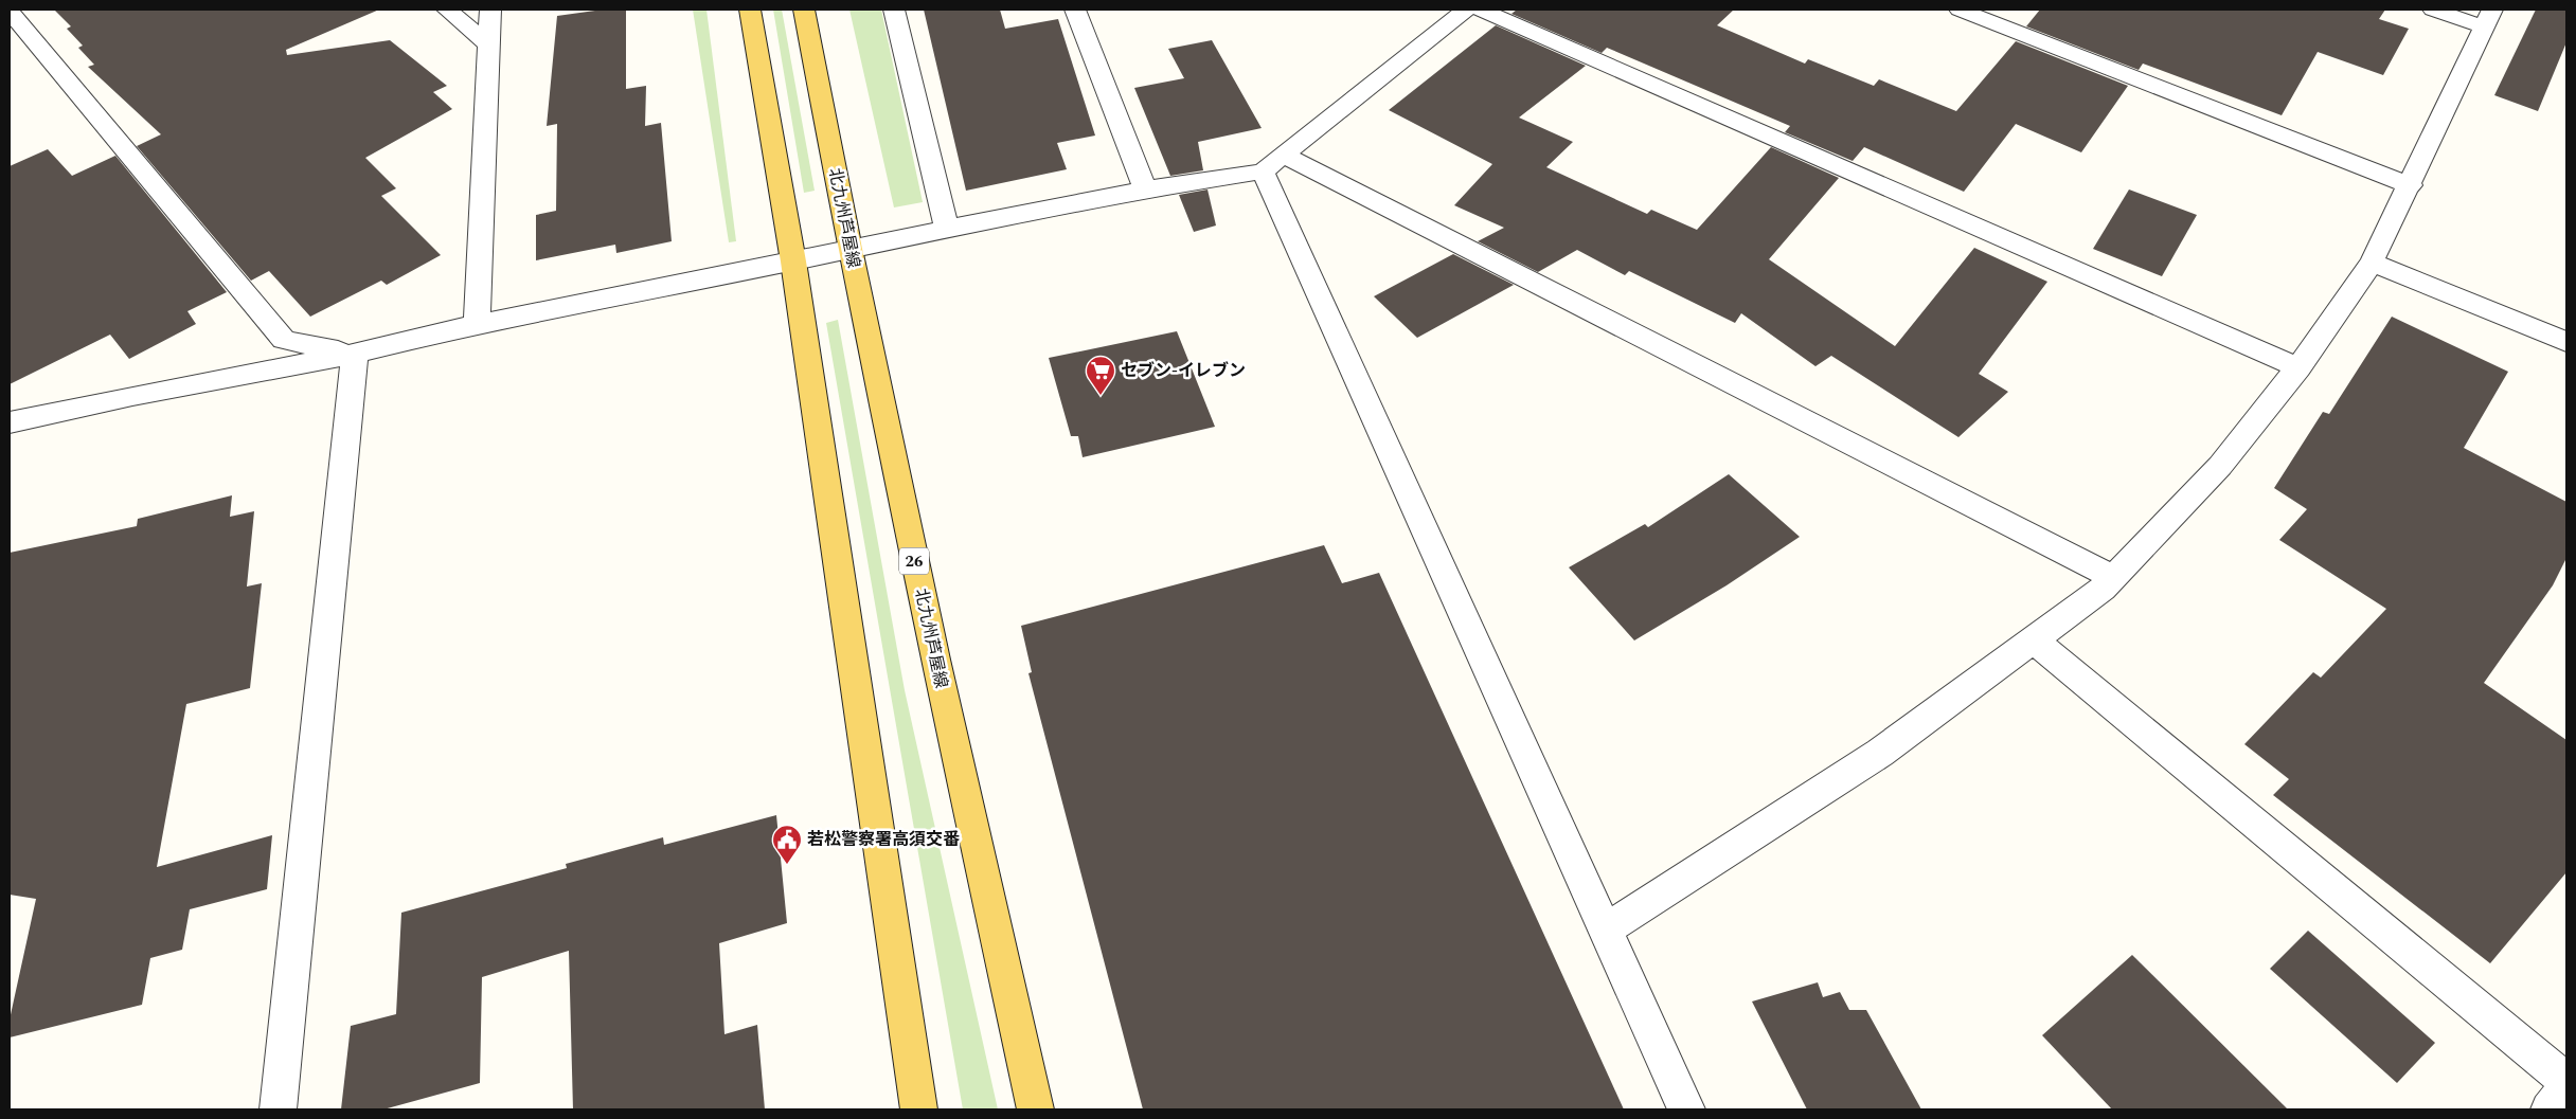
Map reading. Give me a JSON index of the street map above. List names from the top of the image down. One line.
{"streets":{"main road":["北九州芦屋線","26"]},"places":{"supermarket":["セブン-イレブン"],"public building":["若松警察署高須交番"]}}
